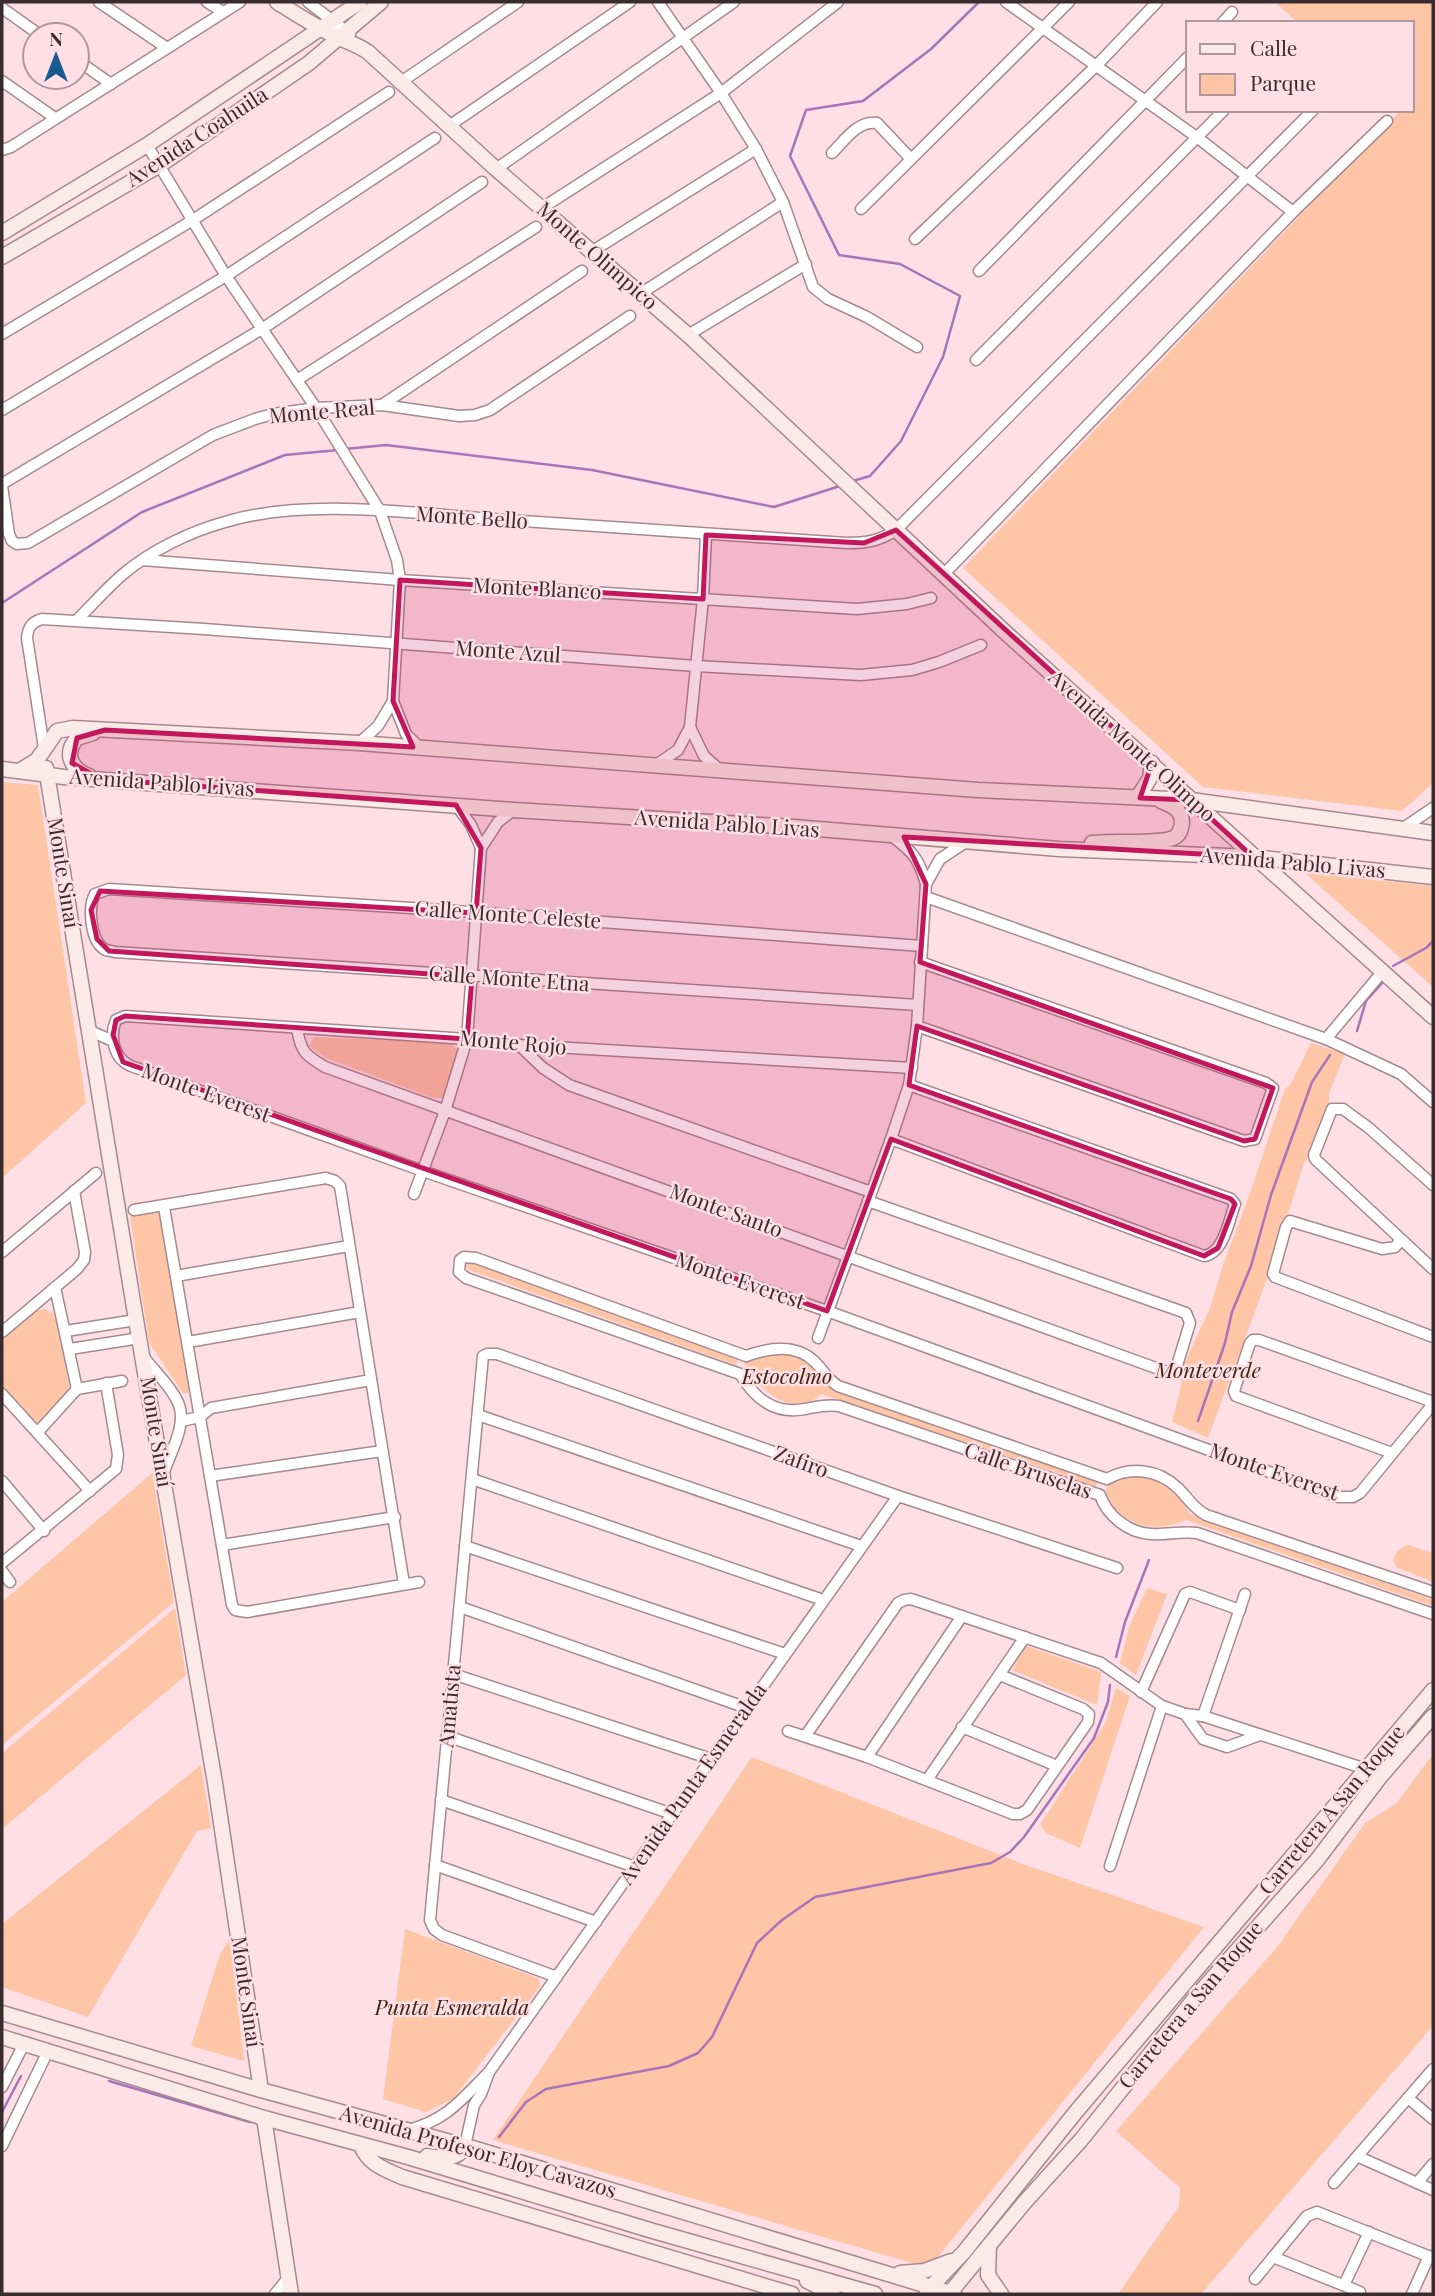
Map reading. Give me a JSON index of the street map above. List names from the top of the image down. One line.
{"streets":{"main road":["Avenida Coahuila","Monte Olimpico","Avenida Monte Olimpo","Avenida Pablo Livas","Monte Sinaí","Carretera A San Roque","Carretera a San Roque","Avenida Profesor Eloy Cavazos"],"street":["Monte Real","Monte Bello","Monte Blanco","Monte Azul","Calle Monte Celeste","Calle Monte Etna","Monte Rojo","Monte Everest","Monte Santo","Zafiro","Calle Bruselas","Amatista","Avenida Punta Esmeralda"]},"crossings":[["Avenida Coahuila","Monte Olimpico"],["Monte Olimpico","Avenida Monte Olimpo"],["Monte Bello","Monte Blanco"],["Monte Bello","Monte Azul"],["Monte Bello","Avenida Monte Olimpo"],["Monte Azul","Avenida Pablo Livas"],["Monte Azul","Monte Sinaí"],["Avenida Monte Olimpo","Avenida Pablo Livas"],["Avenida Pablo Livas","Monte Sinaí"],["Monte Sinaí","Avenida Profesor Eloy Cavazos"],["Calle Monte Celeste","Calle Monte Etna"],["Monte Rojo","Monte Everest"],["Monte Rojo","Monte Santo"],["Zafiro","Amatista"],["Zafiro","Avenida Punta Esmeralda"],["Amatista","Avenida Punta Esmeralda"],["Avenida Punta Esmeralda","Avenida Profesor Eloy Cavazos"],["Carretera A San Roque","Carretera a San Roque"],["Carretera a San Roque","Avenida Profesor Eloy Cavazos"]],"parks":["Monteverde","Estocolmo","Punta Esmeralda"],"legend":["Calle","Parque"],"north":"top"}
